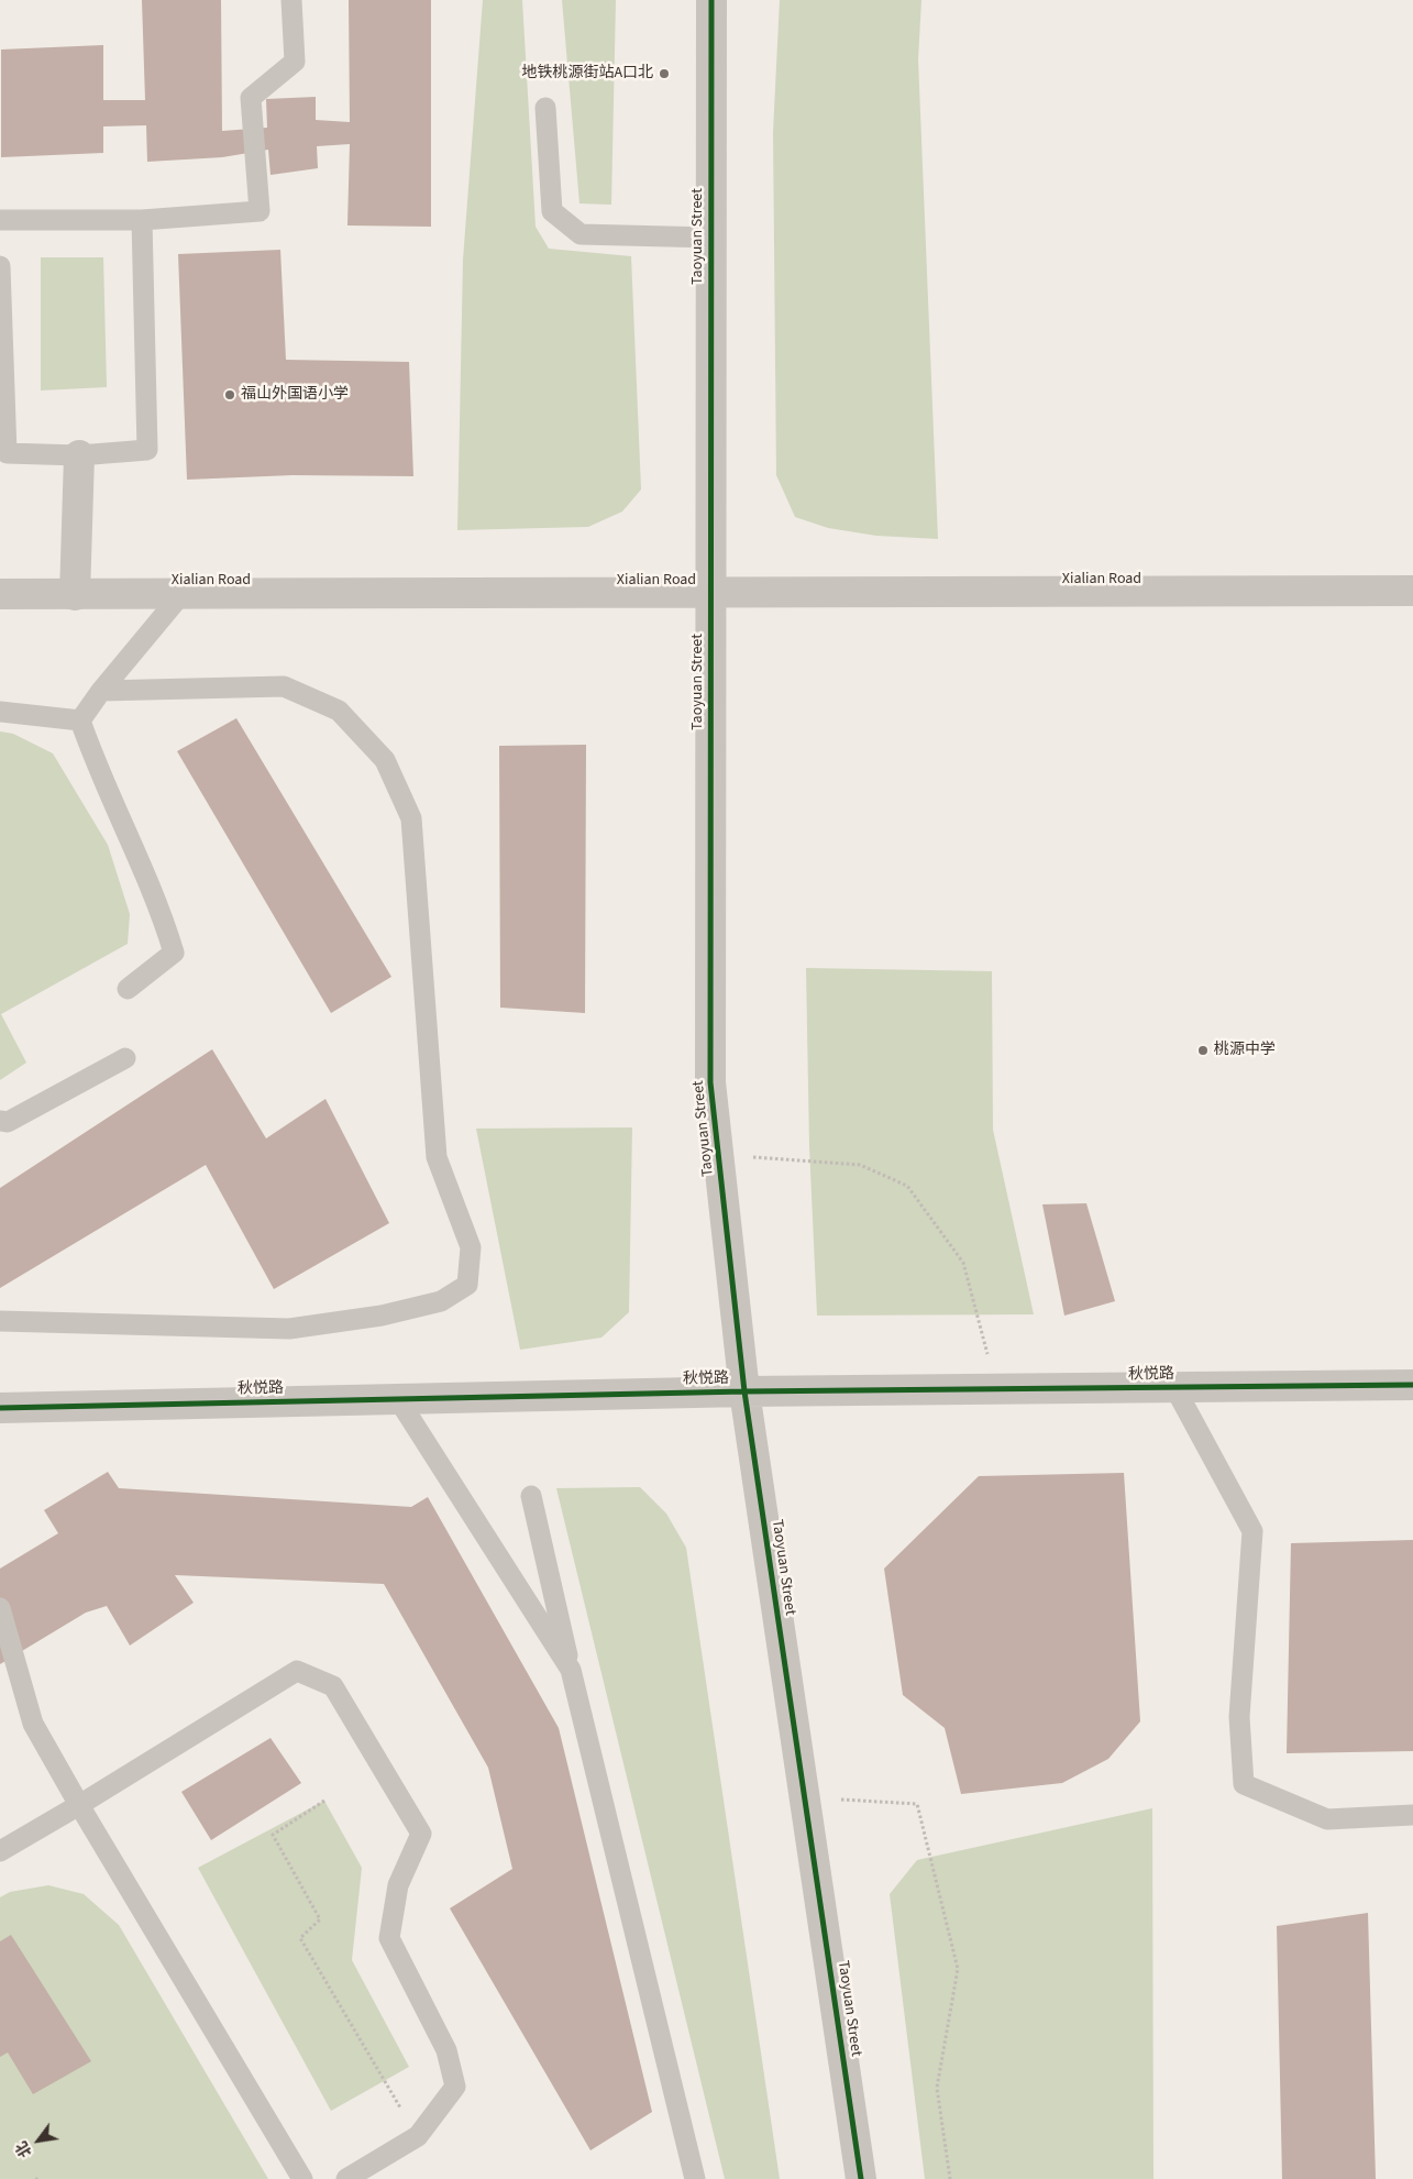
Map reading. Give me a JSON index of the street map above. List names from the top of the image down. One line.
{"streets":{"street":["Taoyuan Street","Xialian Road","秋悦路"]},"crossings":[["Taoyuan Street","Xialian Road"],["Taoyuan Street","秋悦路"]],"places":["地铁桃源街站A口北","福山外国语小学","桃源中学"],"north":"bottom left"}
